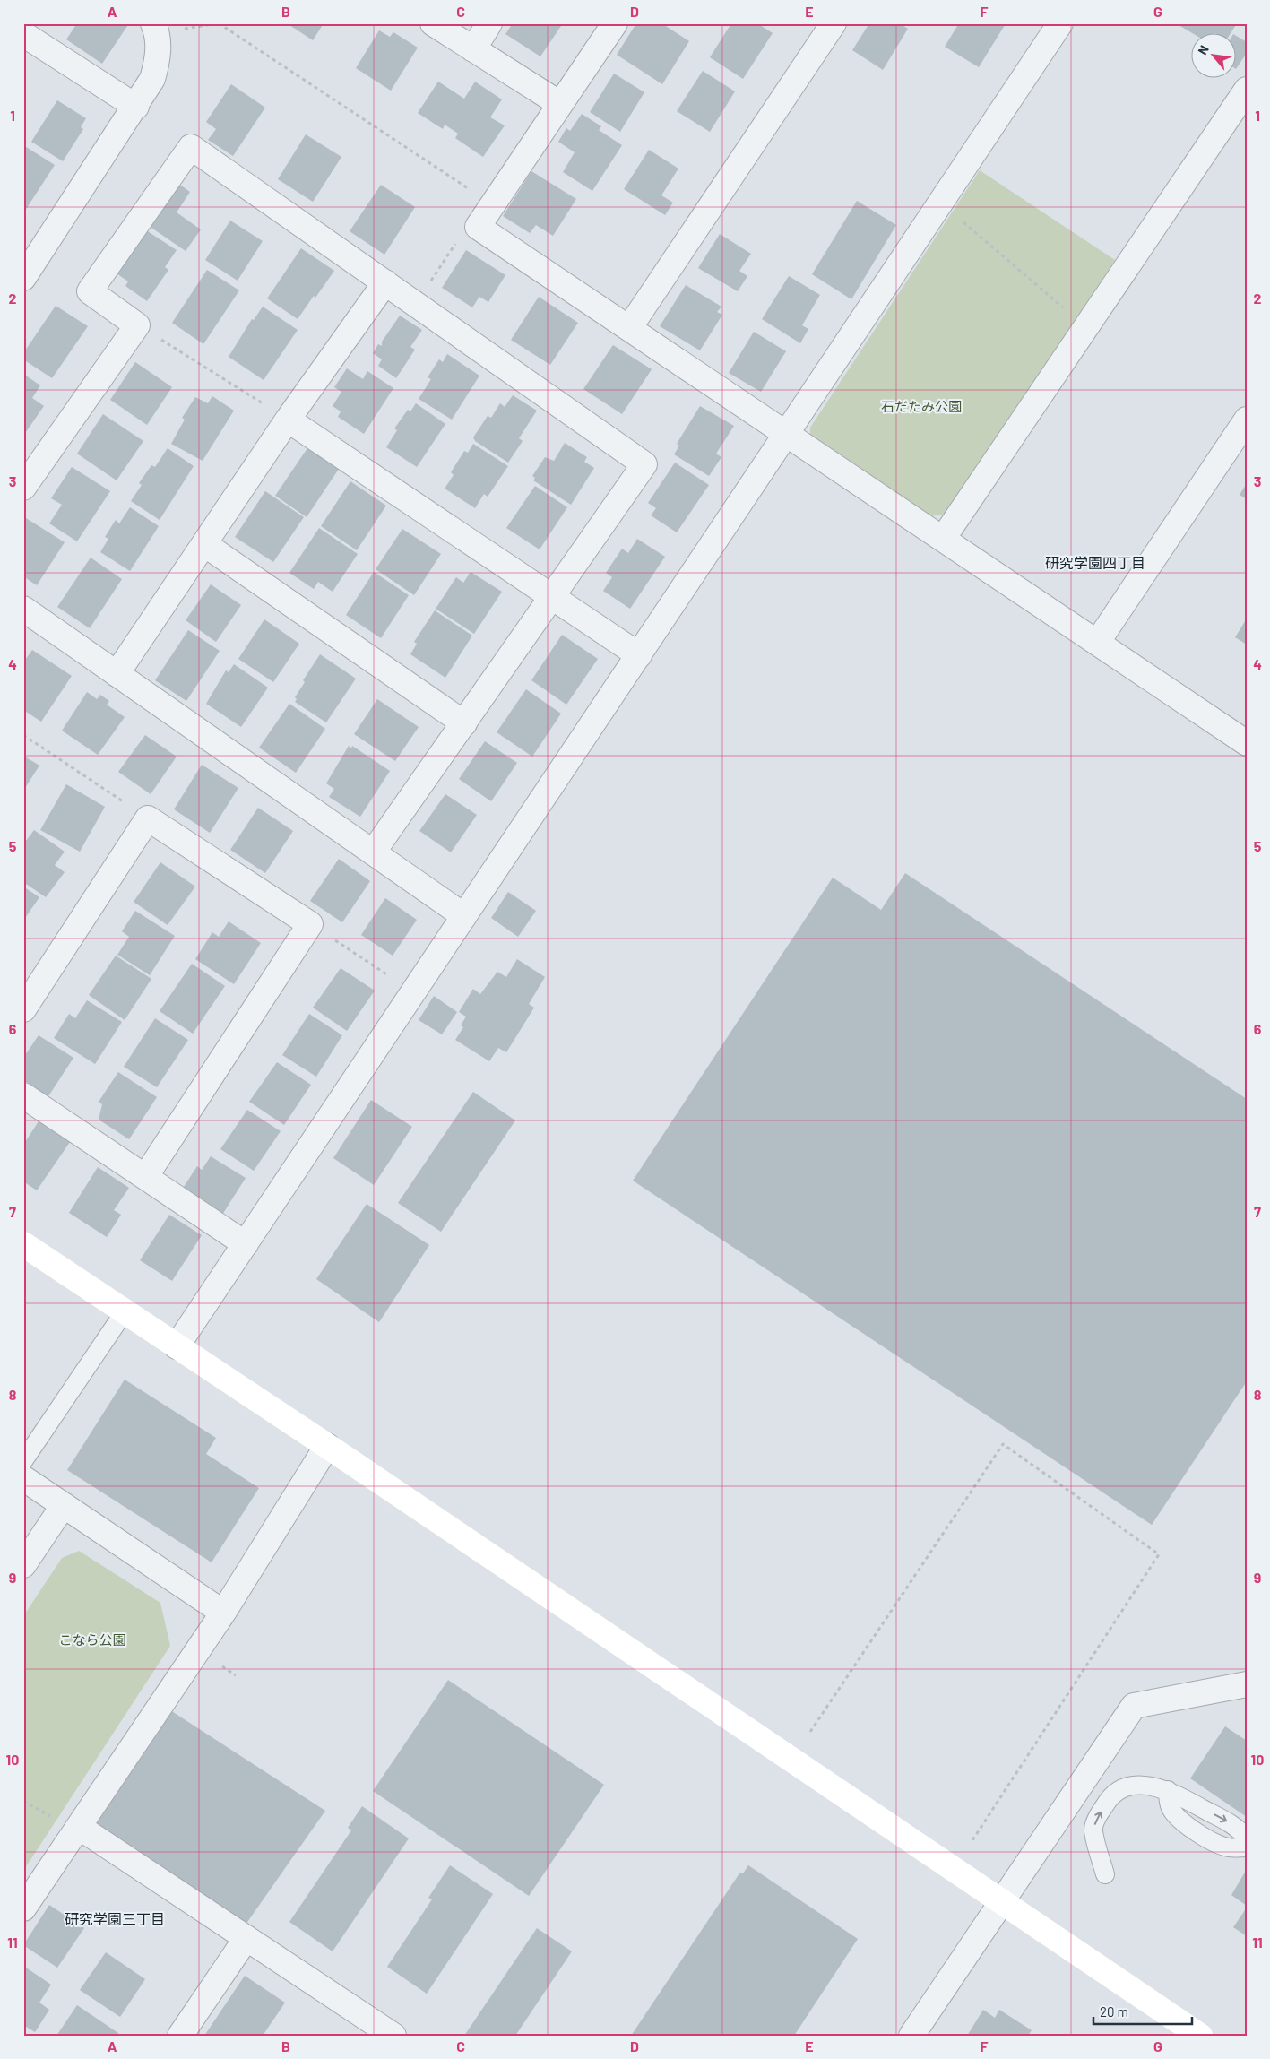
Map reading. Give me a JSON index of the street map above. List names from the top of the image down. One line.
{"districts":["研究学園四丁目","研究学園三丁目"],"parks":["石だたみ公園","こなら公園"],"scale_bar":"20 m","north":"top left","grid":{"columns":["A","B","C","D","E","F","G"],"rows":["1","2","3","4","5","6","7","8","9","10","11"]}}
